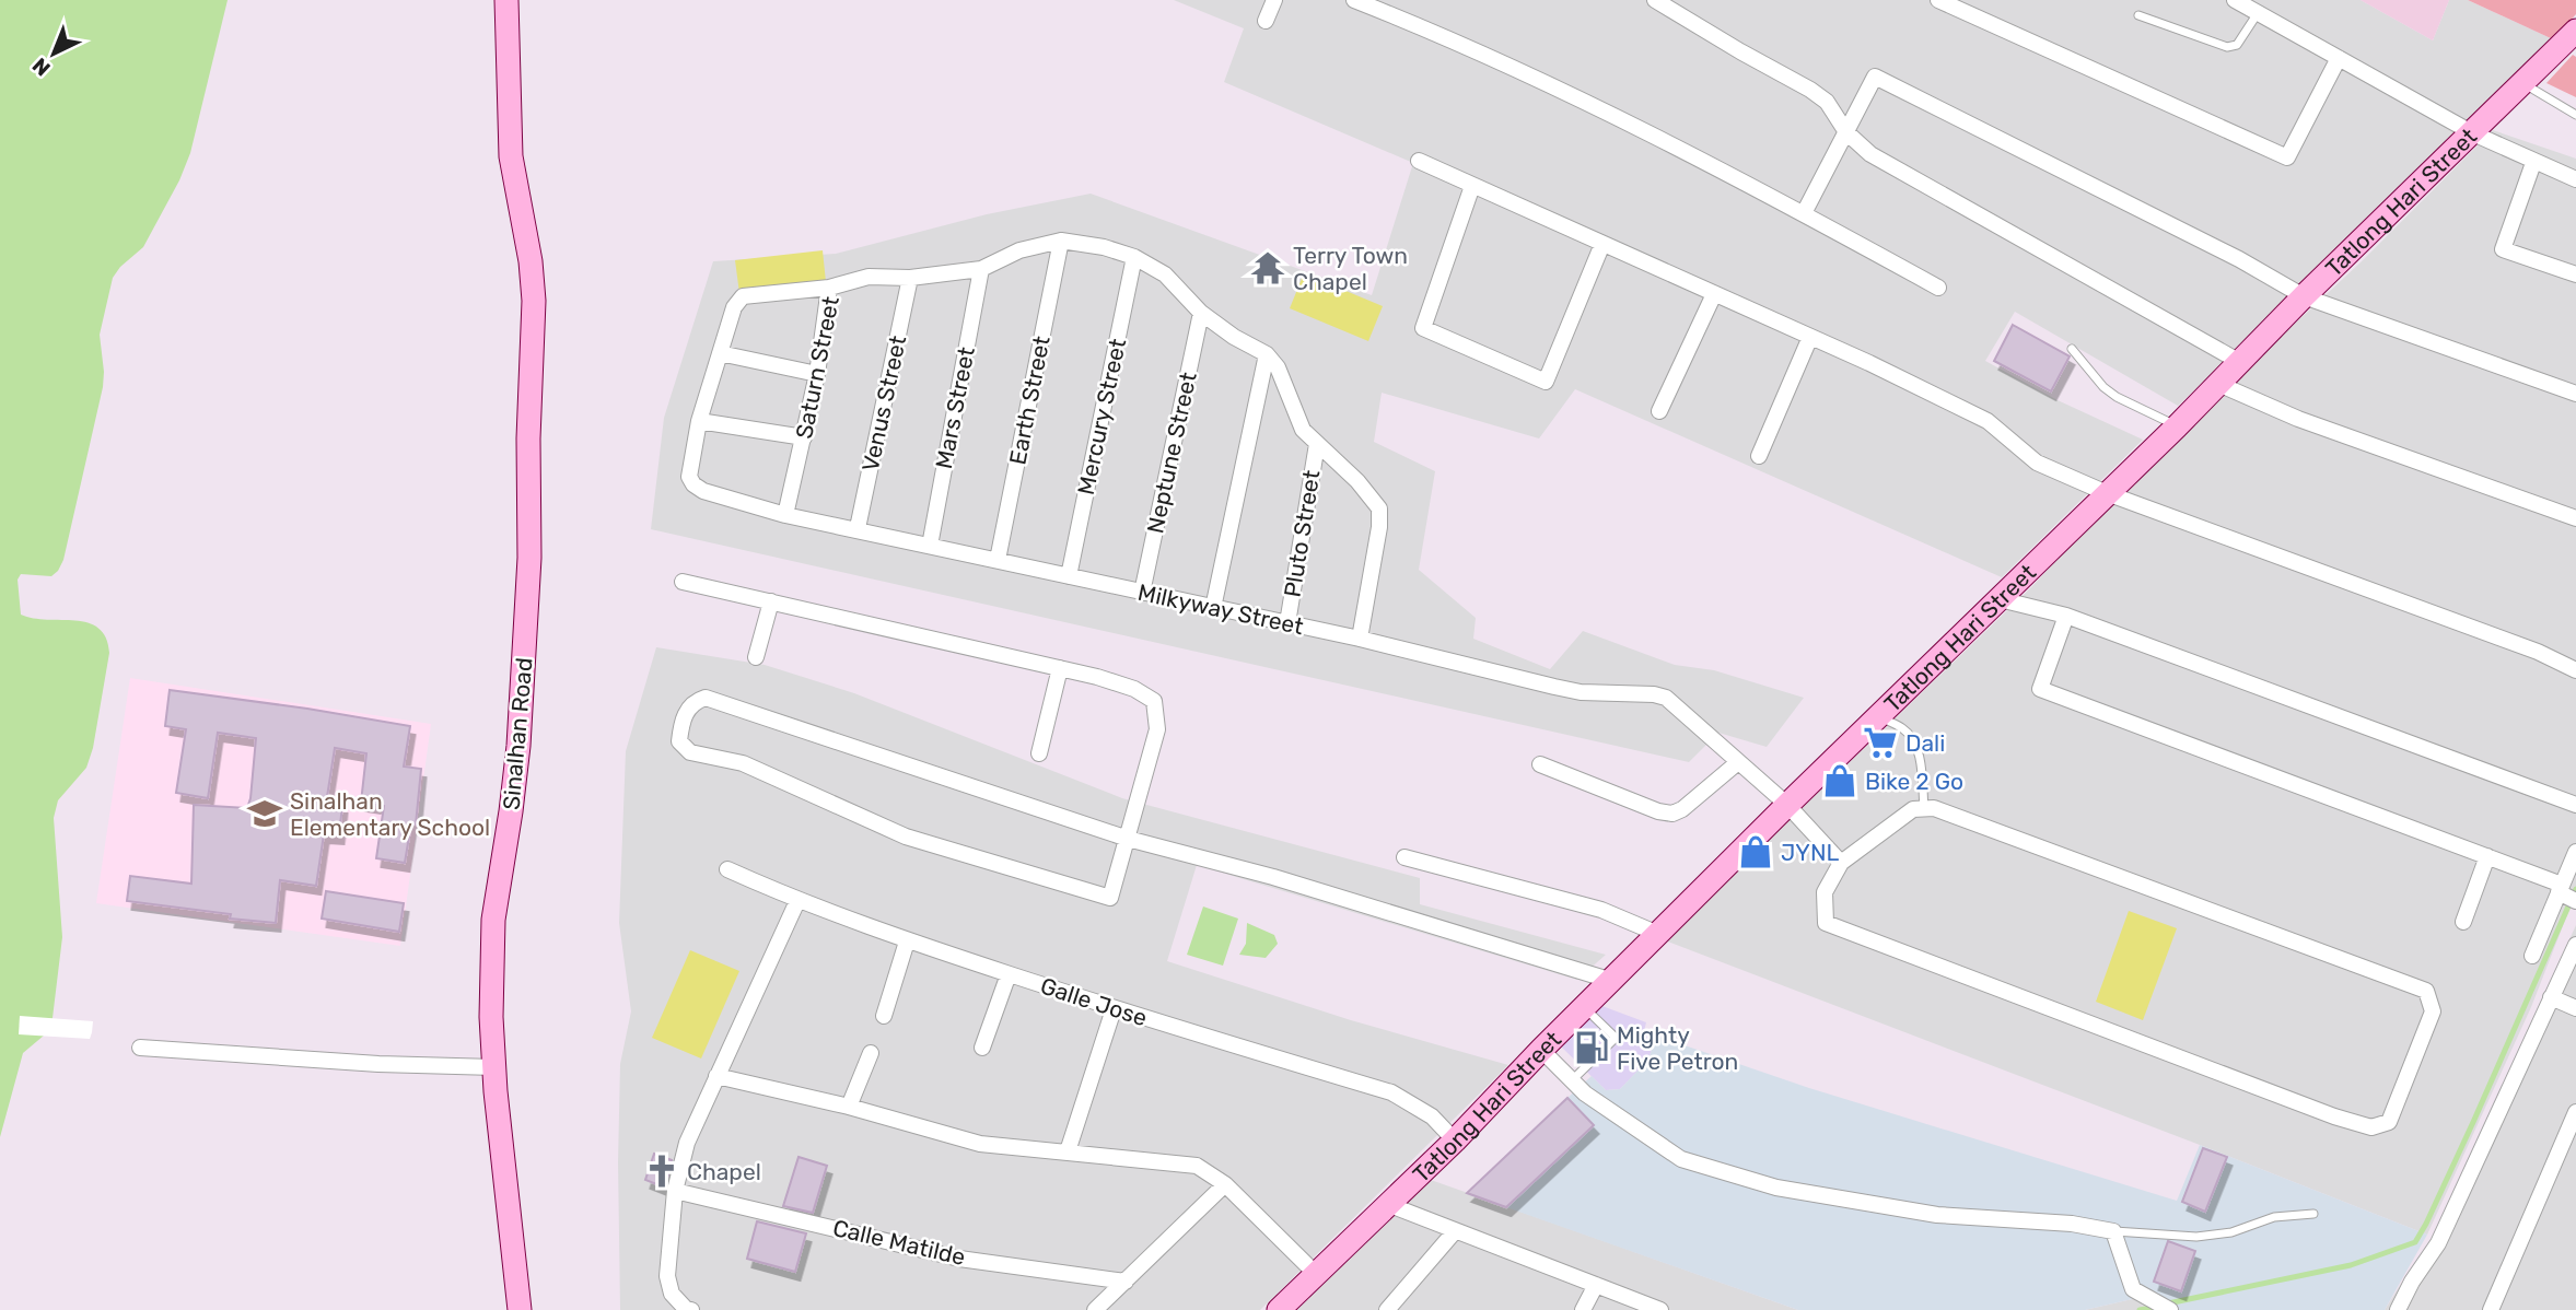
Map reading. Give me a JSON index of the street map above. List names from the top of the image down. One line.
{"streets":{"street":["Tatlong Hari Street","Saturn Street","Earth Street","Venus Street","Mars Street","Mercury Street","Neptune Street","Pluto Street","Milkyway Street","Sinalhan Road","Galle Jose","Calle Matilde"]},"crossings":[["Tatlong Hari Street","Milkyway Street"],["Tatlong Hari Street","Galle Jose"],["Saturn Street","Earth Street"],["Saturn Street","Venus Street"],["Saturn Street","Mars Street"],["Saturn Street","Mercury Street"],["Saturn Street","Neptune Street"],["Saturn Street","Milkyway Street"],["Earth Street","Milkyway Street"],["Venus Street","Milkyway Street"],["Mars Street","Milkyway Street"],["Mercury Street","Milkyway Street"],["Neptune Street","Milkyway Street"],["Pluto Street","Milkyway Street"]],"places":{"temple":["Terry Town Chapel"],"supermarket":["Dali"],"shop":["Bike 2 Go","JYNL"],"school or university":["Sinalhan Elementary School"],"fuel station":["Mighty Five Petron"],"church":["Chapel"]},"north":"bottom left"}
